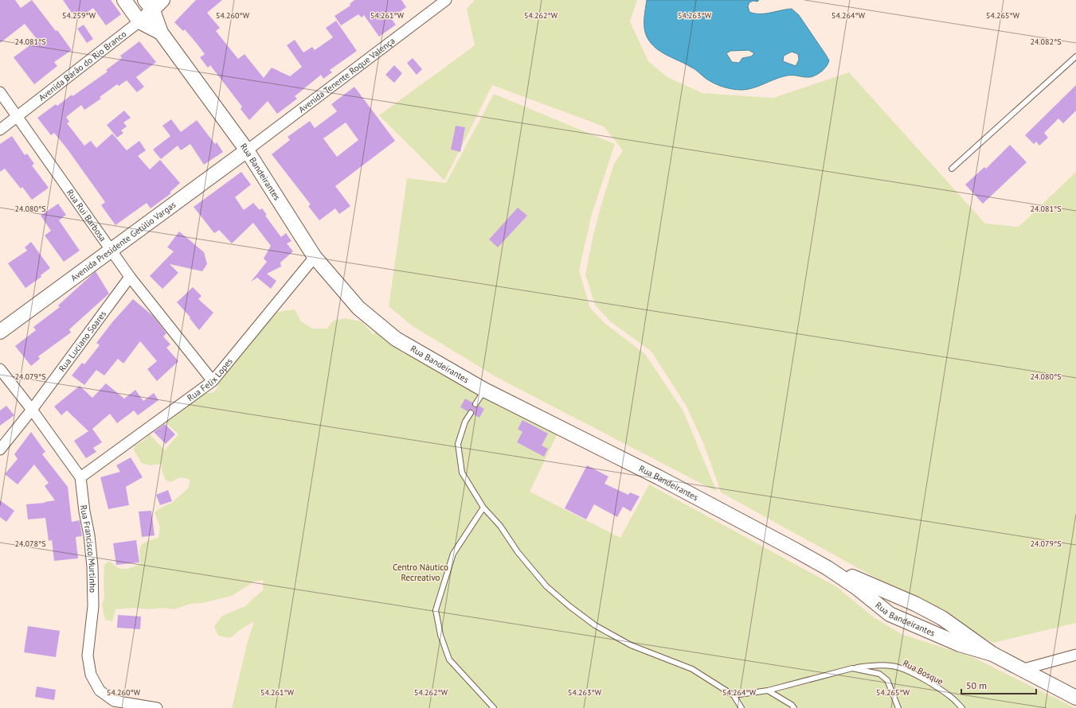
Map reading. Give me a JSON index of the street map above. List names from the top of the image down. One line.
{"streets":{"street":["Avenida Barão do Rio Branco","Avenida Tenente Roque Valença","Rua Bandeirantes","Rua Rui Barbosa","Avenida Presidente Getúlio Vargas","Rua Luciano Soares","Rua Felix Lopes","Rua Francisco Murtinho"],"lane":["Rua Bosque"]},"crossings":[["Avenida Barão do Rio Branco","Rua Bandeirantes"],["Avenida Barão do Rio Branco","Rua Rui Barbosa"],["Avenida Tenente Roque Valença","Rua Bandeirantes"],["Avenida Tenente Roque Valença","Avenida Presidente Getúlio Vargas"],["Rua Bandeirantes","Avenida Presidente Getúlio Vargas"],["Rua Bandeirantes","Rua Felix Lopes"],["Rua Rui Barbosa","Avenida Presidente Getúlio Vargas"],["Rua Rui Barbosa","Rua Luciano Soares"],["Rua Rui Barbosa","Rua Felix Lopes"],["Rua Luciano Soares","Rua Francisco Murtinho"],["Rua Felix Lopes","Rua Francisco Murtinho"]],"parks":["Centro Náutico Recreativo"],"scale_bar":"50 m","coordinates":["54.259°W","54.260°W","54.261°W","54.262°W","54.263°W","54.264°W","54.265°W","24.081°S","24.082°S","24.080°S","24.079°S","24.078°S"]}
